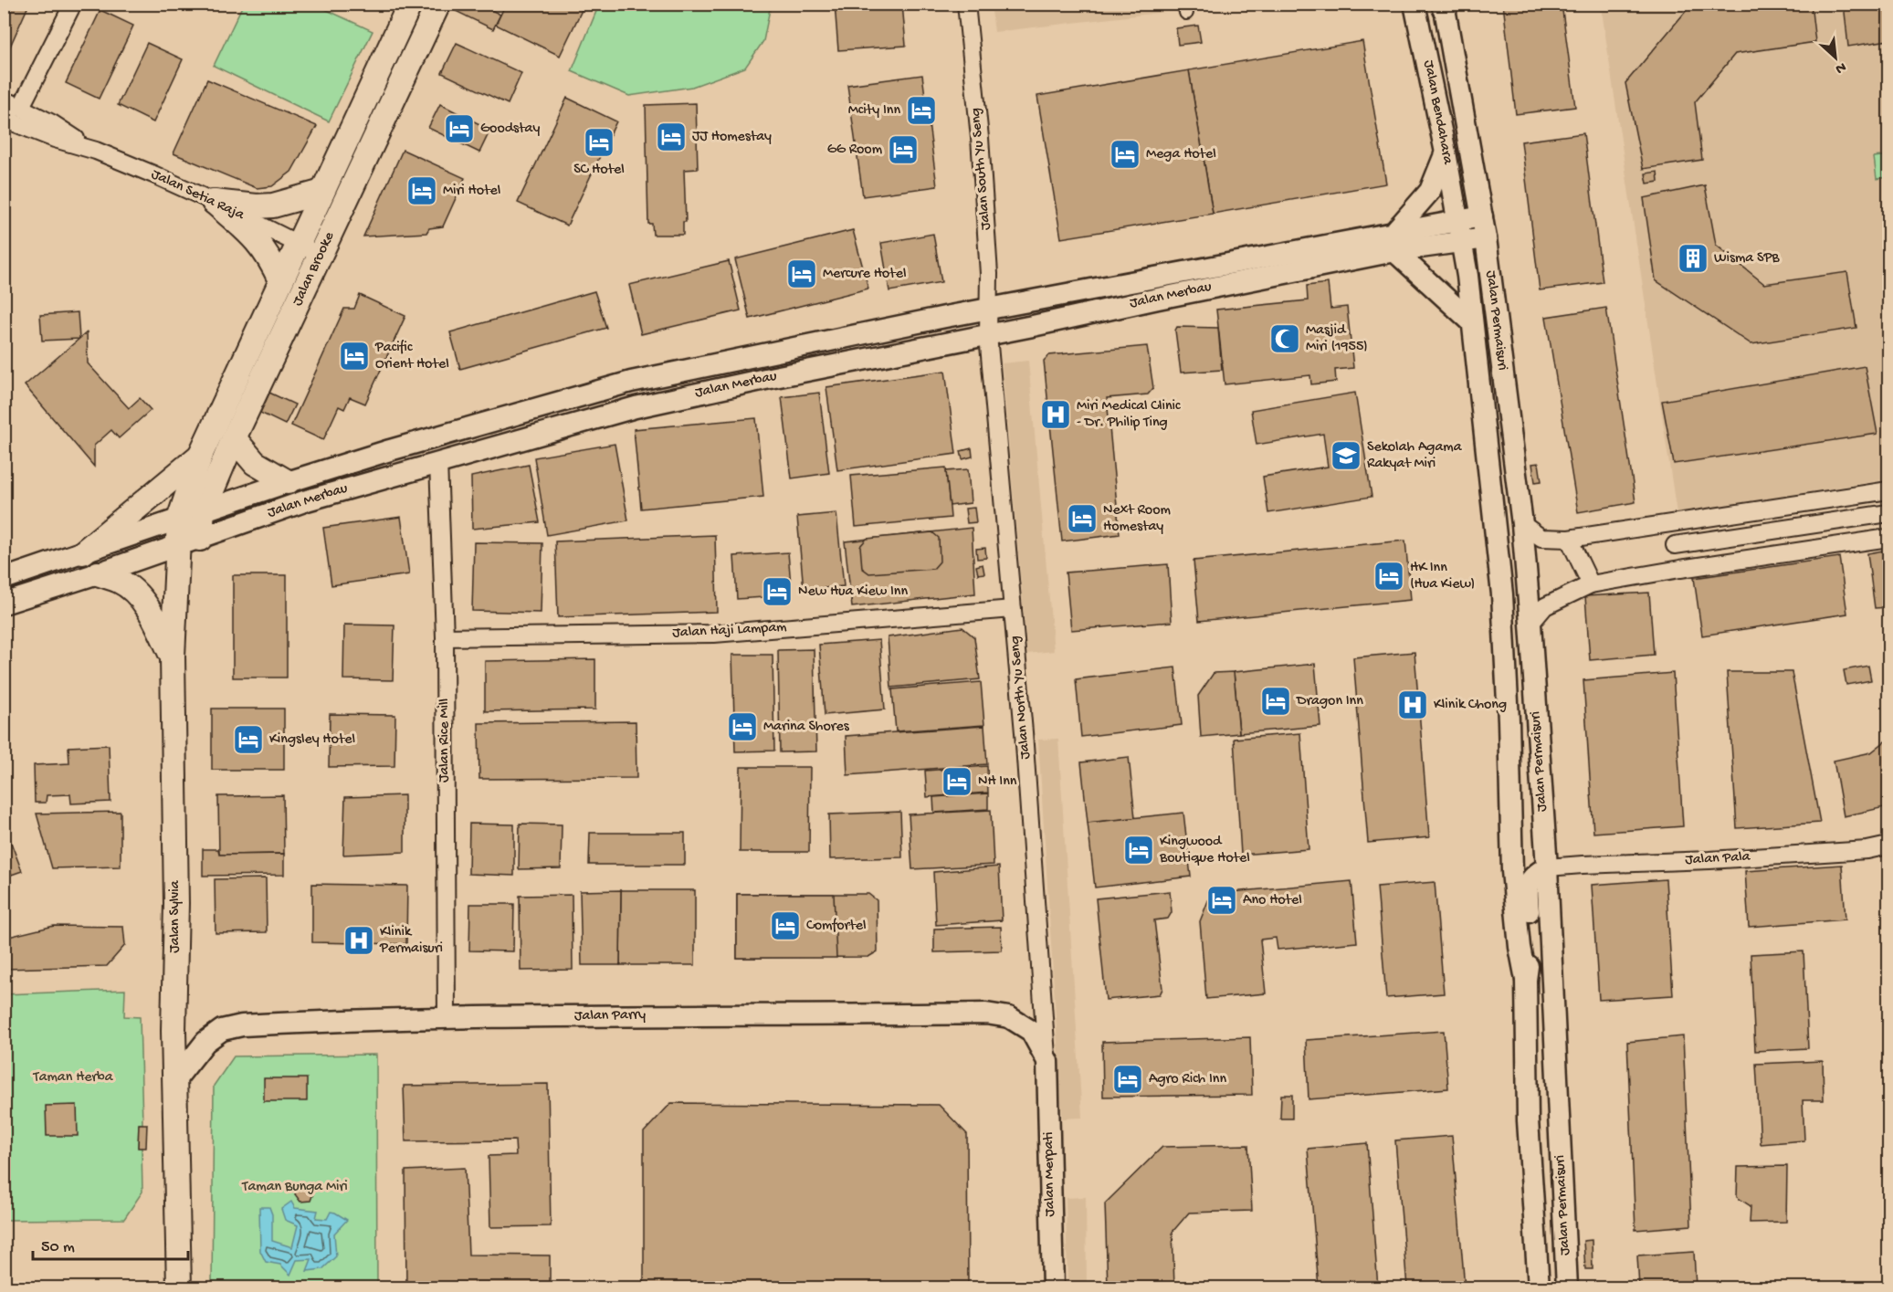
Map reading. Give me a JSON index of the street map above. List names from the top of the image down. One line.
{"streets":{"main road":["Jalan Brooke","Jalan Sylvia"],"street":["Jalan Bendahara","Jalan South Yu Seng","Jalan Setia Raja","Jalan Merbau","Jalan Permaisuri","Jalan Haji Lampam","Jalan North Yu Seng","Jalan Rice Mill","Jalan Pala","Jalan Parry","Jalan Merpati"]},"crossings":[["Jalan Bendahara","Jalan Merbau"],["Jalan Bendahara","Jalan Permaisuri"],["Jalan South Yu Seng","Jalan Merbau"],["Jalan South Yu Seng","Jalan North Yu Seng"],["Jalan Setia Raja","Jalan Brooke"],["Jalan Brooke","Jalan Merbau"],["Jalan Brooke","Jalan Sylvia"],["Jalan Merbau","Jalan Permaisuri"],["Jalan Merbau","Jalan North Yu Seng"],["Jalan Merbau","Jalan Rice Mill"],["Jalan Merbau","Jalan Sylvia"],["Jalan Permaisuri","Jalan Pala"],["Jalan Haji Lampam","Jalan North Yu Seng"],["Jalan Haji Lampam","Jalan Rice Mill"],["Jalan North Yu Seng","Jalan Parry"],["Jalan North Yu Seng","Jalan Merpati"],["Jalan Rice Mill","Jalan Parry"],["Jalan Sylvia","Jalan Parry"],["Jalan Parry","Jalan Merpati"]],"parks":["Taman Herba","Taman Bunga Miri"],"places":{"hotel":["Mcity Inn","Goodstay","JJ Homestay","SC Hotel","GG Room","Mega Hotel","Miri Hotel","Mercure Hotel","Pacific Orient Hotel","Next Room Homestay","HK Inn (Hua Kiew)","New Hua Kiew Inn","Dragon Inn","Marina Shores","Kingsley Hotel","NH Inn","Kingwood Boutique Hotel","Ano Hotel","Comfortel","Agro Rich Inn"],"building":["Wisma SPB"],"mosque":["Masjid Miri (1955)"],"hospital":["Miri Medical Clinic - Dr. Philip Ting","Klinik Chong","Klinik Permaisuri"],"school or university":["Sekolah Agama Rakyat Miri"]},"scale_bar":"50 m","north":"bottom right"}
